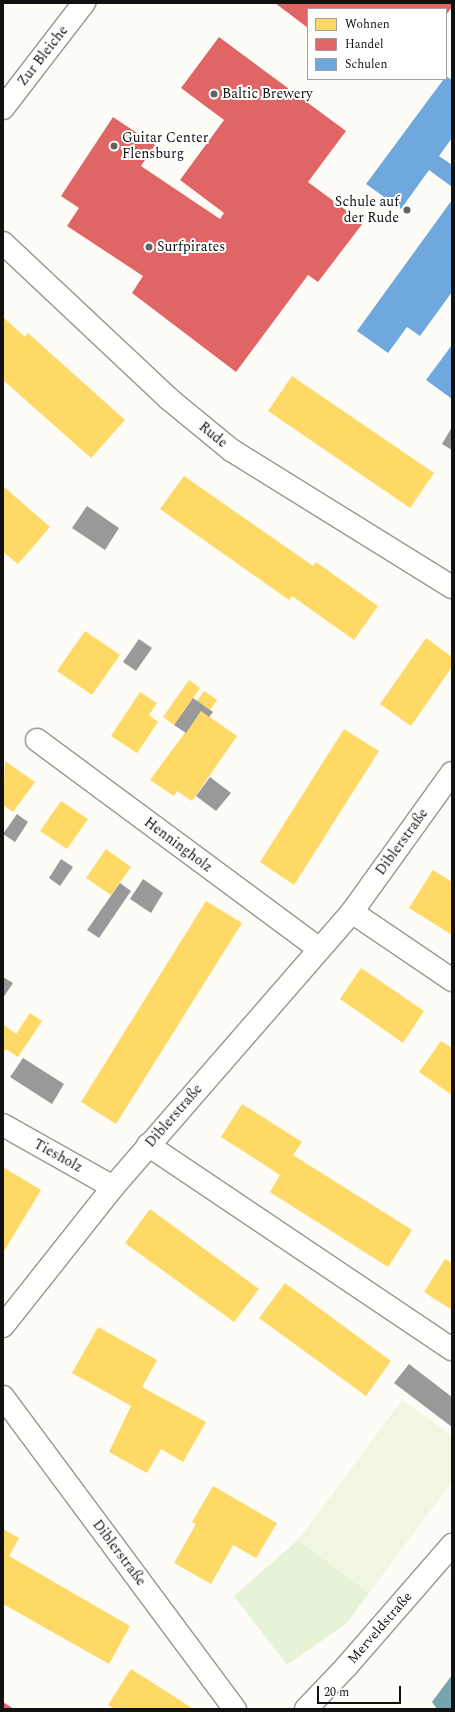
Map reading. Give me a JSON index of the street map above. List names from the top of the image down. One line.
{"streets":{"street":["Zur Bleiche","Rude","Diblerstraße","Henningholz","Tiesholz","Merveldstraße"]},"crossings":[["Diblerstraße","Henningholz"],["Diblerstraße","Tiesholz"]],"places":["Baltic Brewery","Guitar Center Flensburg","Schule auf der Rude","Surfpirates"],"legend":["Wohnen","Handel","Schulen"],"scale_bar":"20 m"}
